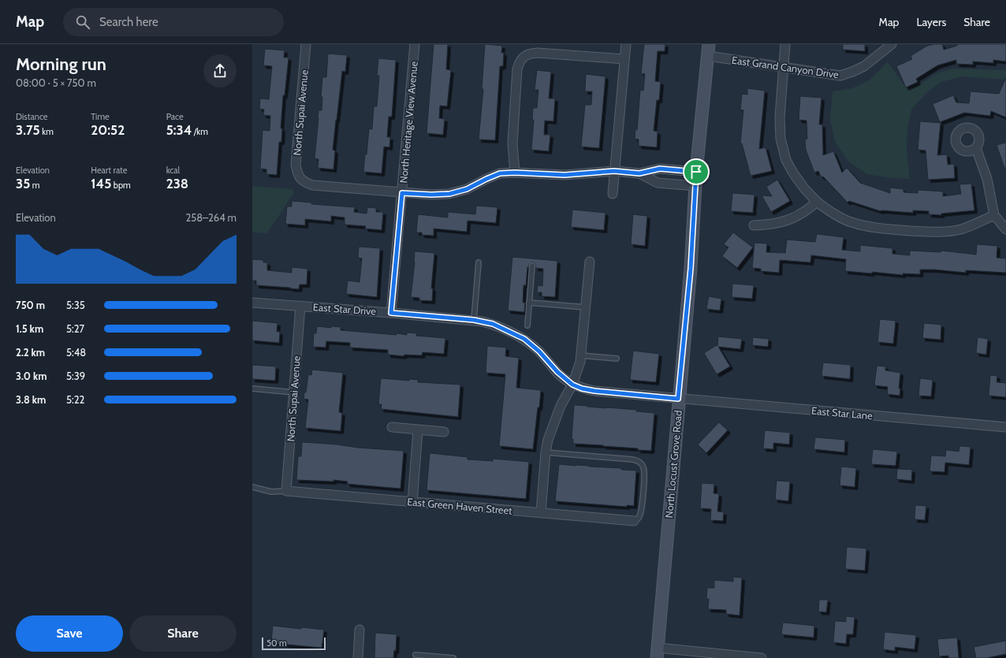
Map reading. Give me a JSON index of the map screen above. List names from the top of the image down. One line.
{"streets":{"main road":["North Locust Grove Road"],"street":["East Grand Canyon Drive","North Supai Avenue","North Heritage View Avenue","East Star Drive","East Star Lane","East Green Haven Street"]},"crossings":[["East Grand Canyon Drive","North Locust Grove Road"],["North Supai Avenue","North Heritage View Avenue"],["North Supai Avenue","East Star Drive"],["North Supai Avenue","East Green Haven Street"],["North Heritage View Avenue","East Star Drive"],["East Star Drive","East Star Lane"],["East Star Drive","North Locust Grove Road"],["East Star Lane","North Locust Grove Road"]],"scale_bar":"50 m","page":{"header":"Map","search":"Search here","nav":["Map","Layers","Share"],"heading":["Morning run","08:00 · 5 × 750 m"],"stats":[["Distance","3.75 km"],["Time","20:52"],["Pace","5:34 /km"],["Elevation","35 m"],["Heart rate","145 bpm"],["kcal","238"]],"chart":["Elevation","258–264 m"],"list":[{"name":"750 m","note":"5:35"},{"name":"1.5 km","note":"5:27"},{"name":"2.2 km","note":"5:48"},{"name":"3.0 km","note":"5:39"},{"name":"3.8 km","note":"5:22"}],"buttons":["Save","Share"],"scale":"50 m"}}
